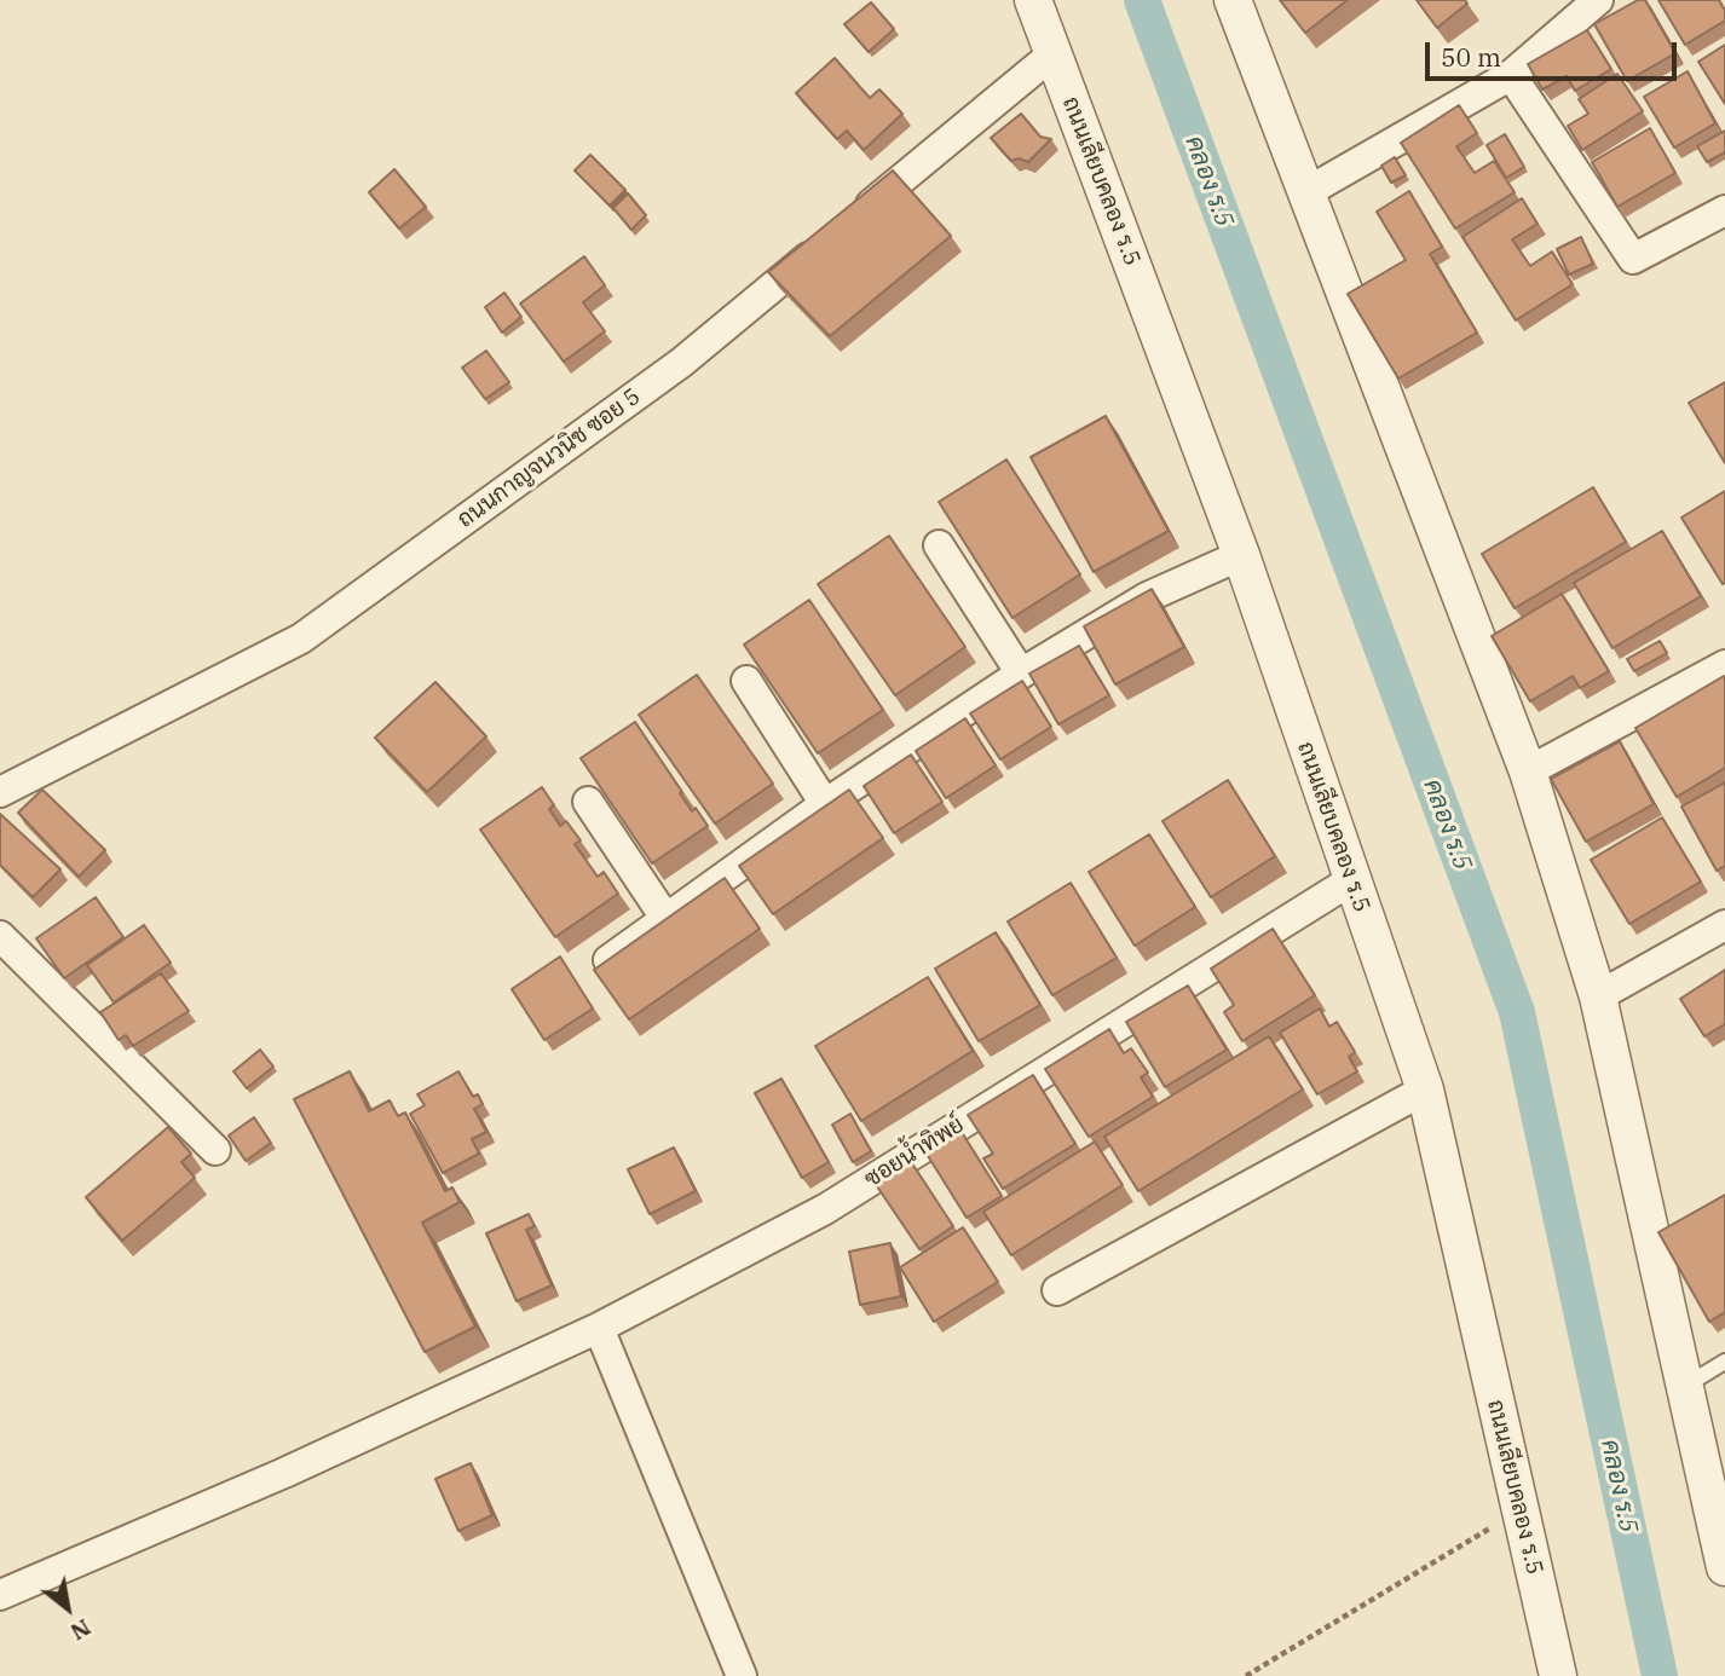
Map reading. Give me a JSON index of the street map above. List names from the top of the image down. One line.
{"streets":{"street":["ถนนเลียบคลอง ร.5","ถนนกาญจนวนิช ซอย 5","ซอยน้ำทิพย์"]},"crossings":[["ถนนเลียบคลอง ร.5","ถนนกาญจนวนิช ซอย 5"],["ถนนเลียบคลอง ร.5","ซอยน้ำทิพย์"]],"water":["คลอง ร.5"],"scale_bar":"50 m","north":"bottom right"}
